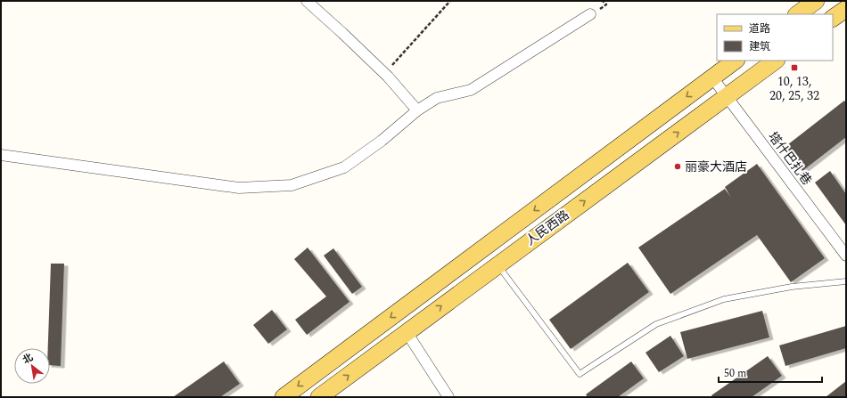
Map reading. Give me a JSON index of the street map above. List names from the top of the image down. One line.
{"streets":{"main road":["人民西路"],"street":["塔什巴扎巷"]},"crossings":[["塔什巴扎巷","人民西路"]],"places":{"transit":["10, 13, 20, 25, 32"],"other":["丽豪大酒店"]},"legend":["道路","建筑"],"scale_bar":"50 m","north":"top left"}
